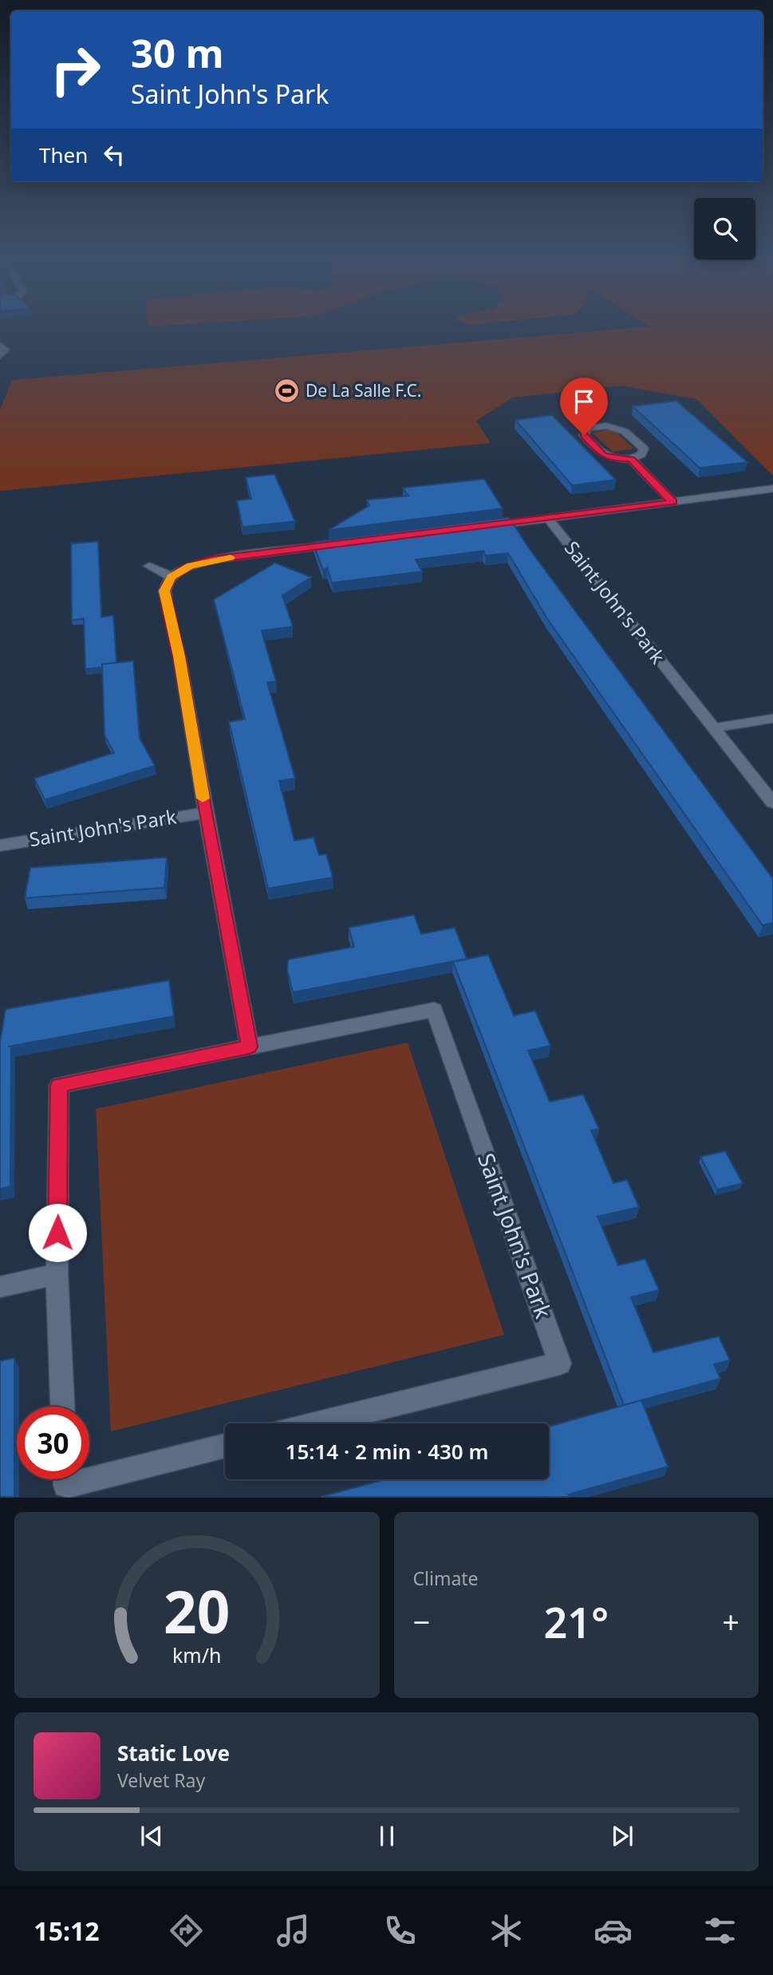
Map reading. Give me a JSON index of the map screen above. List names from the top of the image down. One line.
{"streets":{"street":["Saint John's Park"]},"places":{"sports":["De La Salle F.C."]},"page":{"turn":["30 m","Saint John's Park"],"then":"Then","limit":"30","trip":"15:14 · 2 min · 430 m","tile":"Climate","heat":["−","21°","+"],"song":["Static Love","Velvet Ray"],"tabs":"15:12","gauge":["20","km/h"]}}
